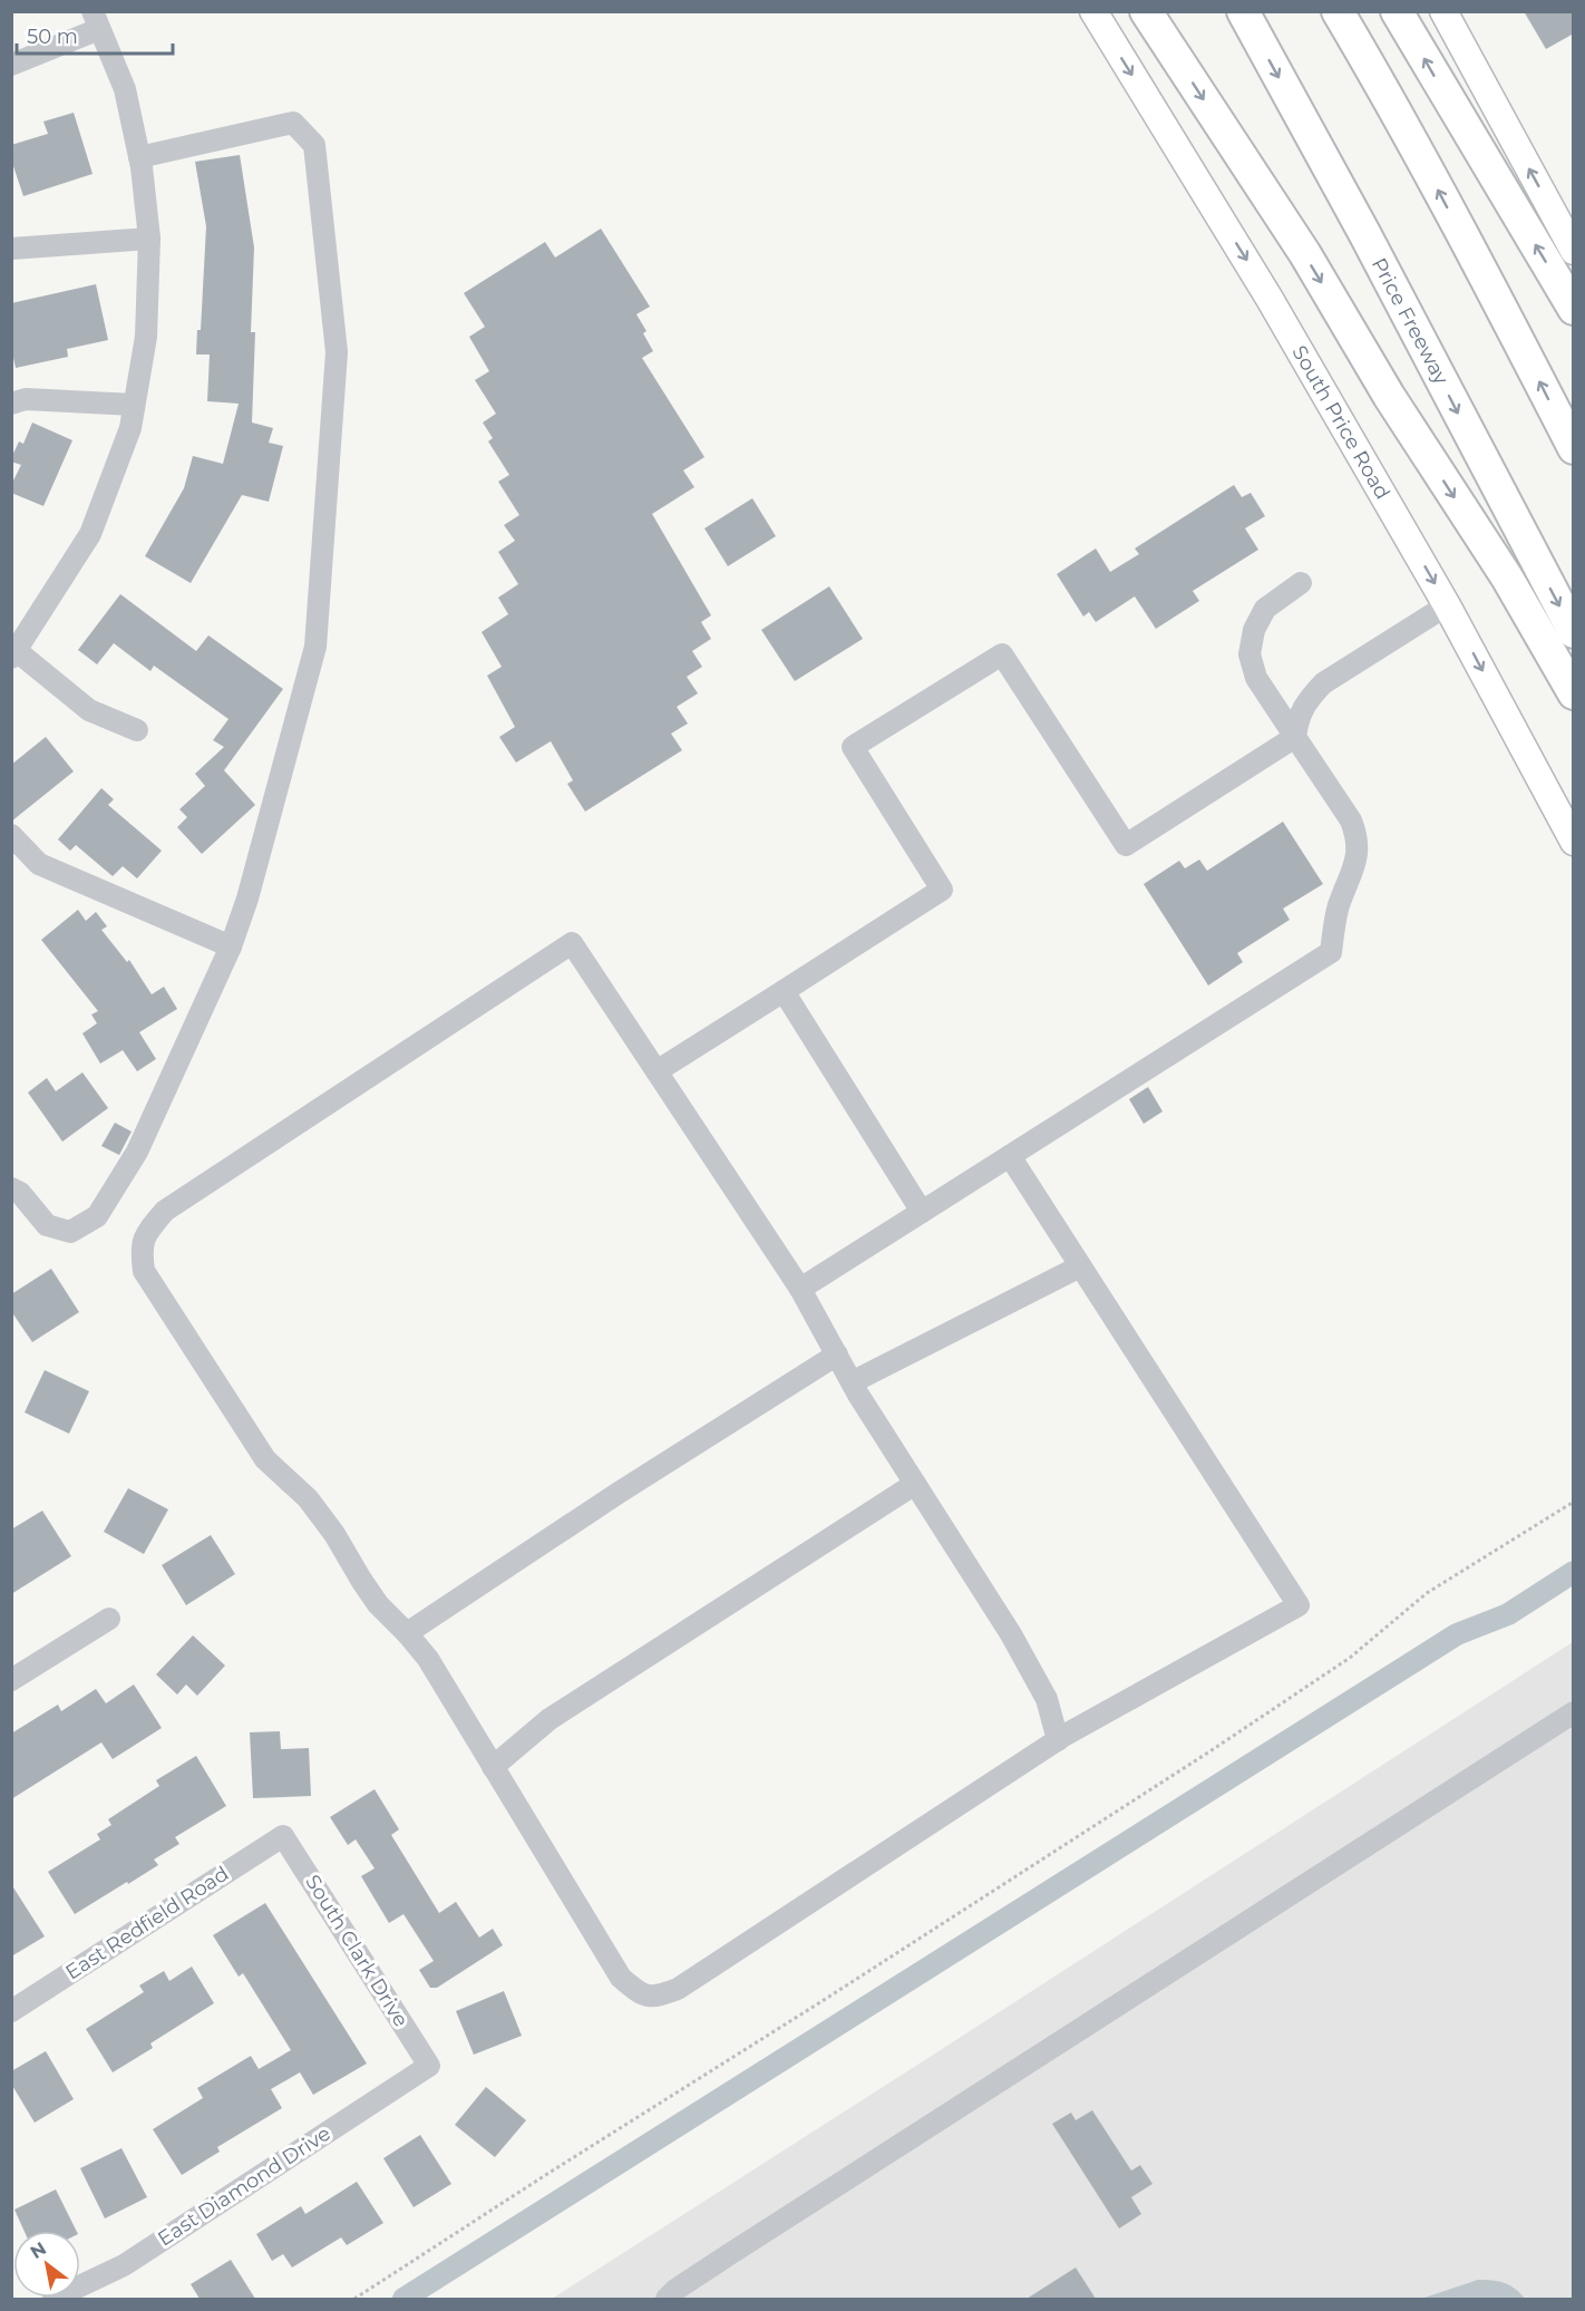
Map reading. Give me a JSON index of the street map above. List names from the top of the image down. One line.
{"streets":{"highway":["Price Freeway"],"main road":["South Price Road"],"street":["East Redfield Road","South Clark Drive","East Diamond Drive"]},"crossings":[["East Redfield Road","South Clark Drive"],["South Clark Drive","East Diamond Drive"]],"one_way":["South Price Road"],"scale_bar":"50 m","north":"top left"}
